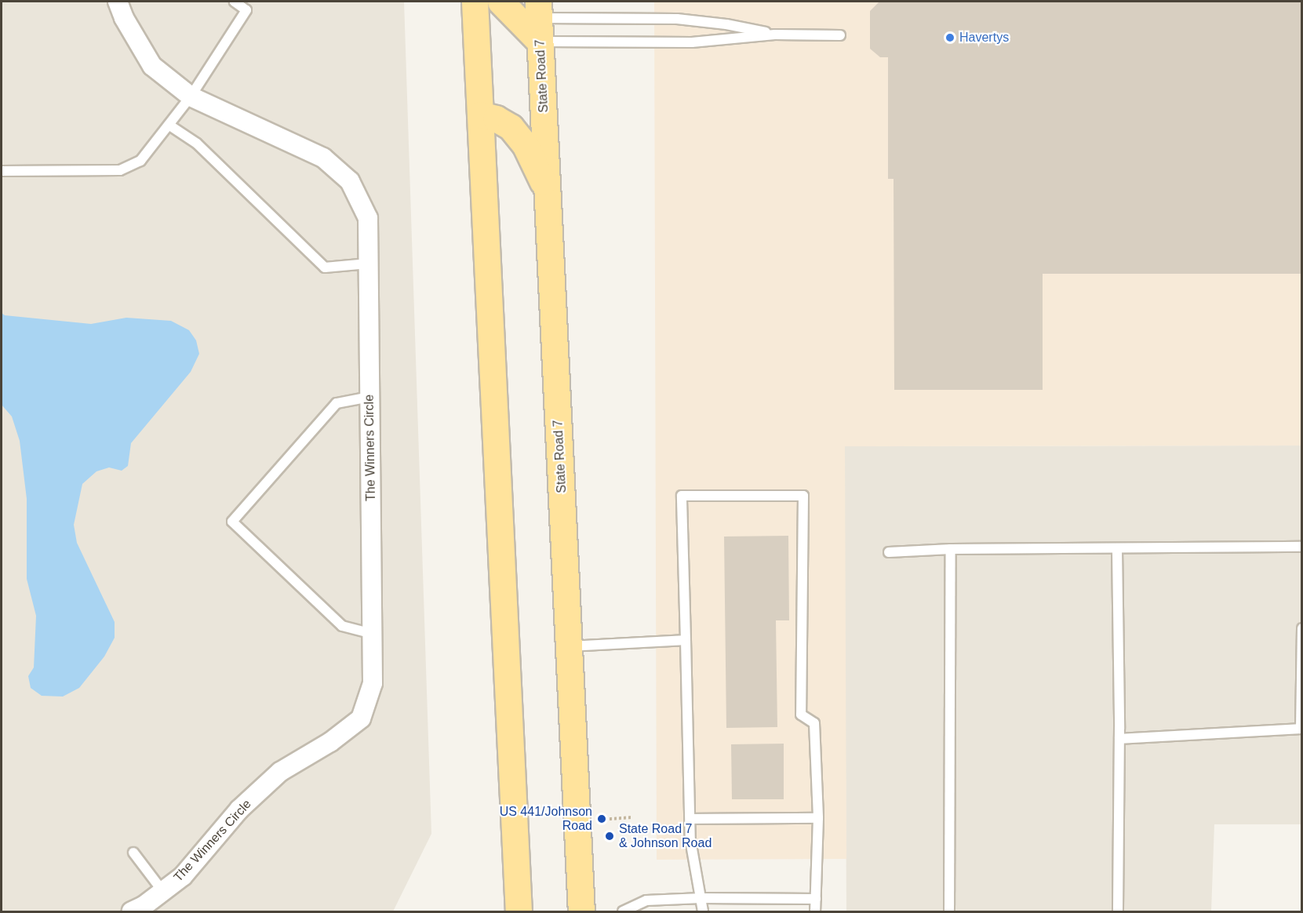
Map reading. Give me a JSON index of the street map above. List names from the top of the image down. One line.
{"streets":{"main road":["State Road 7"],"street":["The Winners Circle"]},"places":["Havertys","US 441/Johnson Road","State Road 7 & Johnson Road"]}
